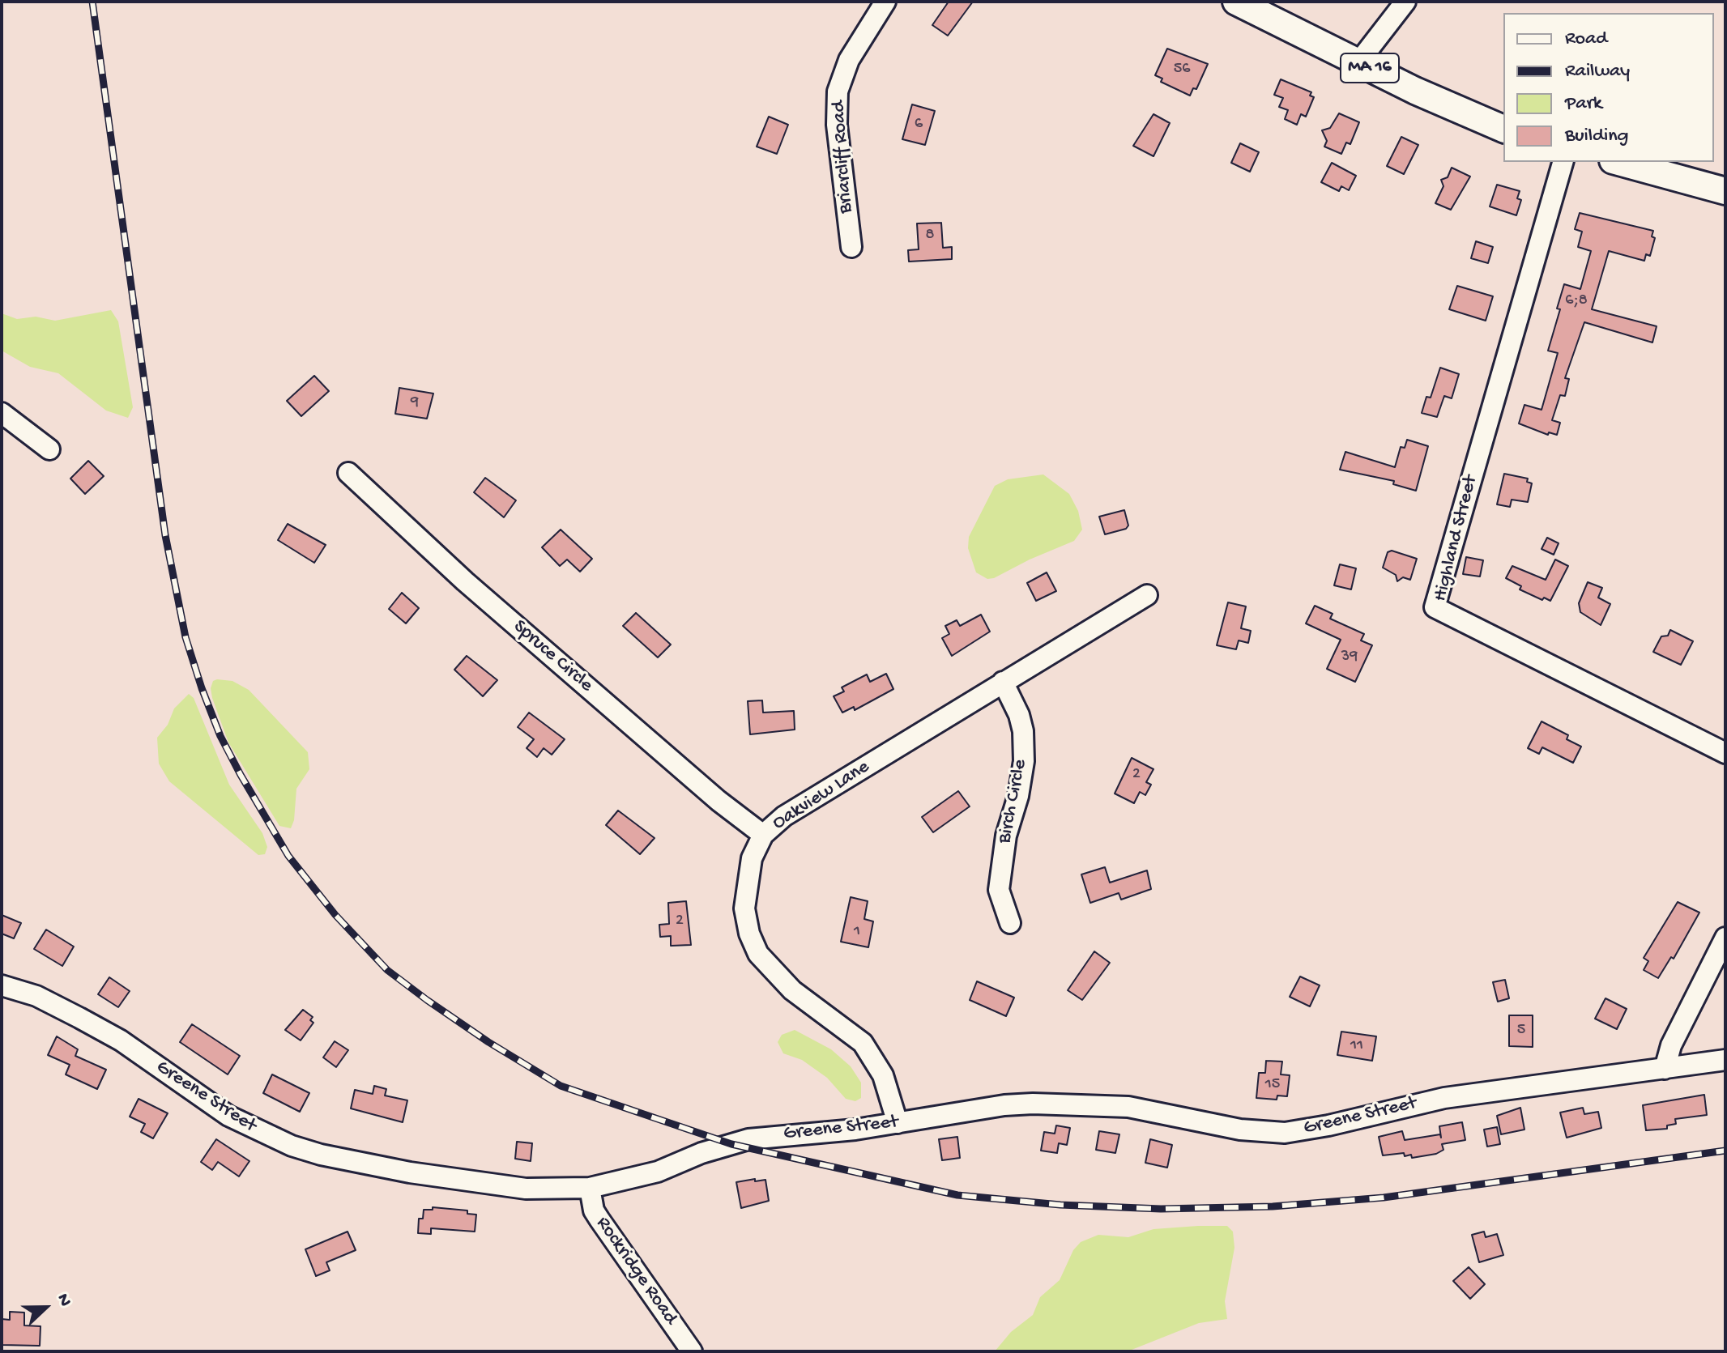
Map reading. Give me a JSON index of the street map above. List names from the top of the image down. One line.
{"streets":{"main road":["MA 16"],"street":["Briarcliff Road","Highland Street","Spruce Circle","Oakview Lane","Birch Circle","Greene Street","Rockridge Road"]},"crossings":[["Spruce Circle","Oakview Lane"],["Oakview Lane","Birch Circle"],["Oakview Lane","Greene Street"],["Greene Street","Rockridge Road"]],"house_numbers":["56","6","8","6;8","9","39","2","2","1","5","11","15"],"legend":["Road","Railway","Park","Building"],"north":"right"}
